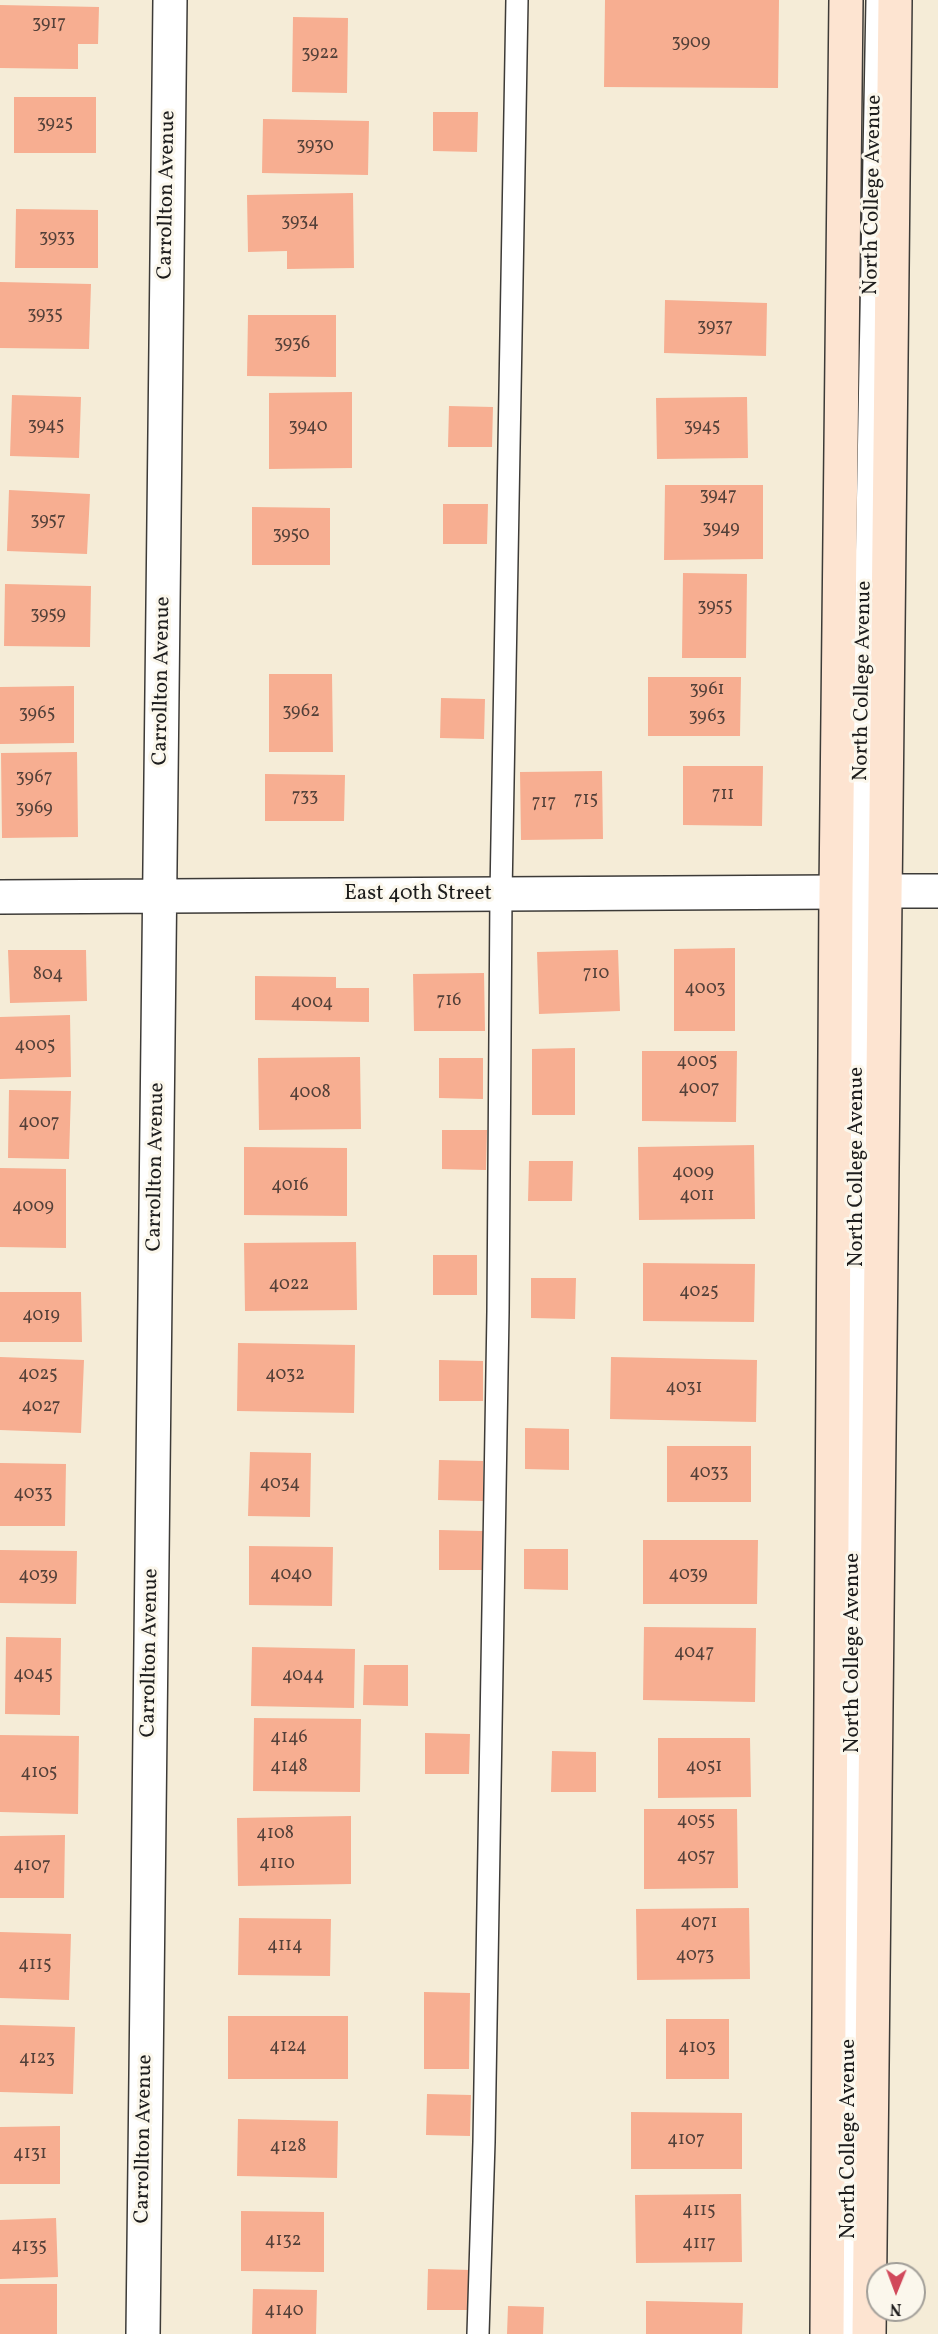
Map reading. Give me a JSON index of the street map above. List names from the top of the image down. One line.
{"streets":{"main road":["North College Avenue"],"street":["Carrollton Avenue","East 40th Street"]},"crossings":[["Carrollton Avenue","East 40th Street"],["North College Avenue","East 40th Street"]],"house_numbers":["3917","3909","3922","3925","3930","3934","3933","3935","3937","3936","3945","3940","3945","3947","3957","3949","3950","3955","3959","3961","3962","3965","3963","3967","711","733","715","717","3969","710","804","4003","716","4004","4005","4005","4007","4008","4007","4009","4016","4011","4009","4022","4025","4019","4025","4032","4031","4027","4033","4034","4033","4040","4039","4039","4047","4045","4044","4146","4148","4051","4105","4055","4108","4057","4110","4107","4071","4114","4073","4115","4124","4103","4123","4107","4128","4131","4115","4132","4117","4135","4140"],"north":"bottom"}
